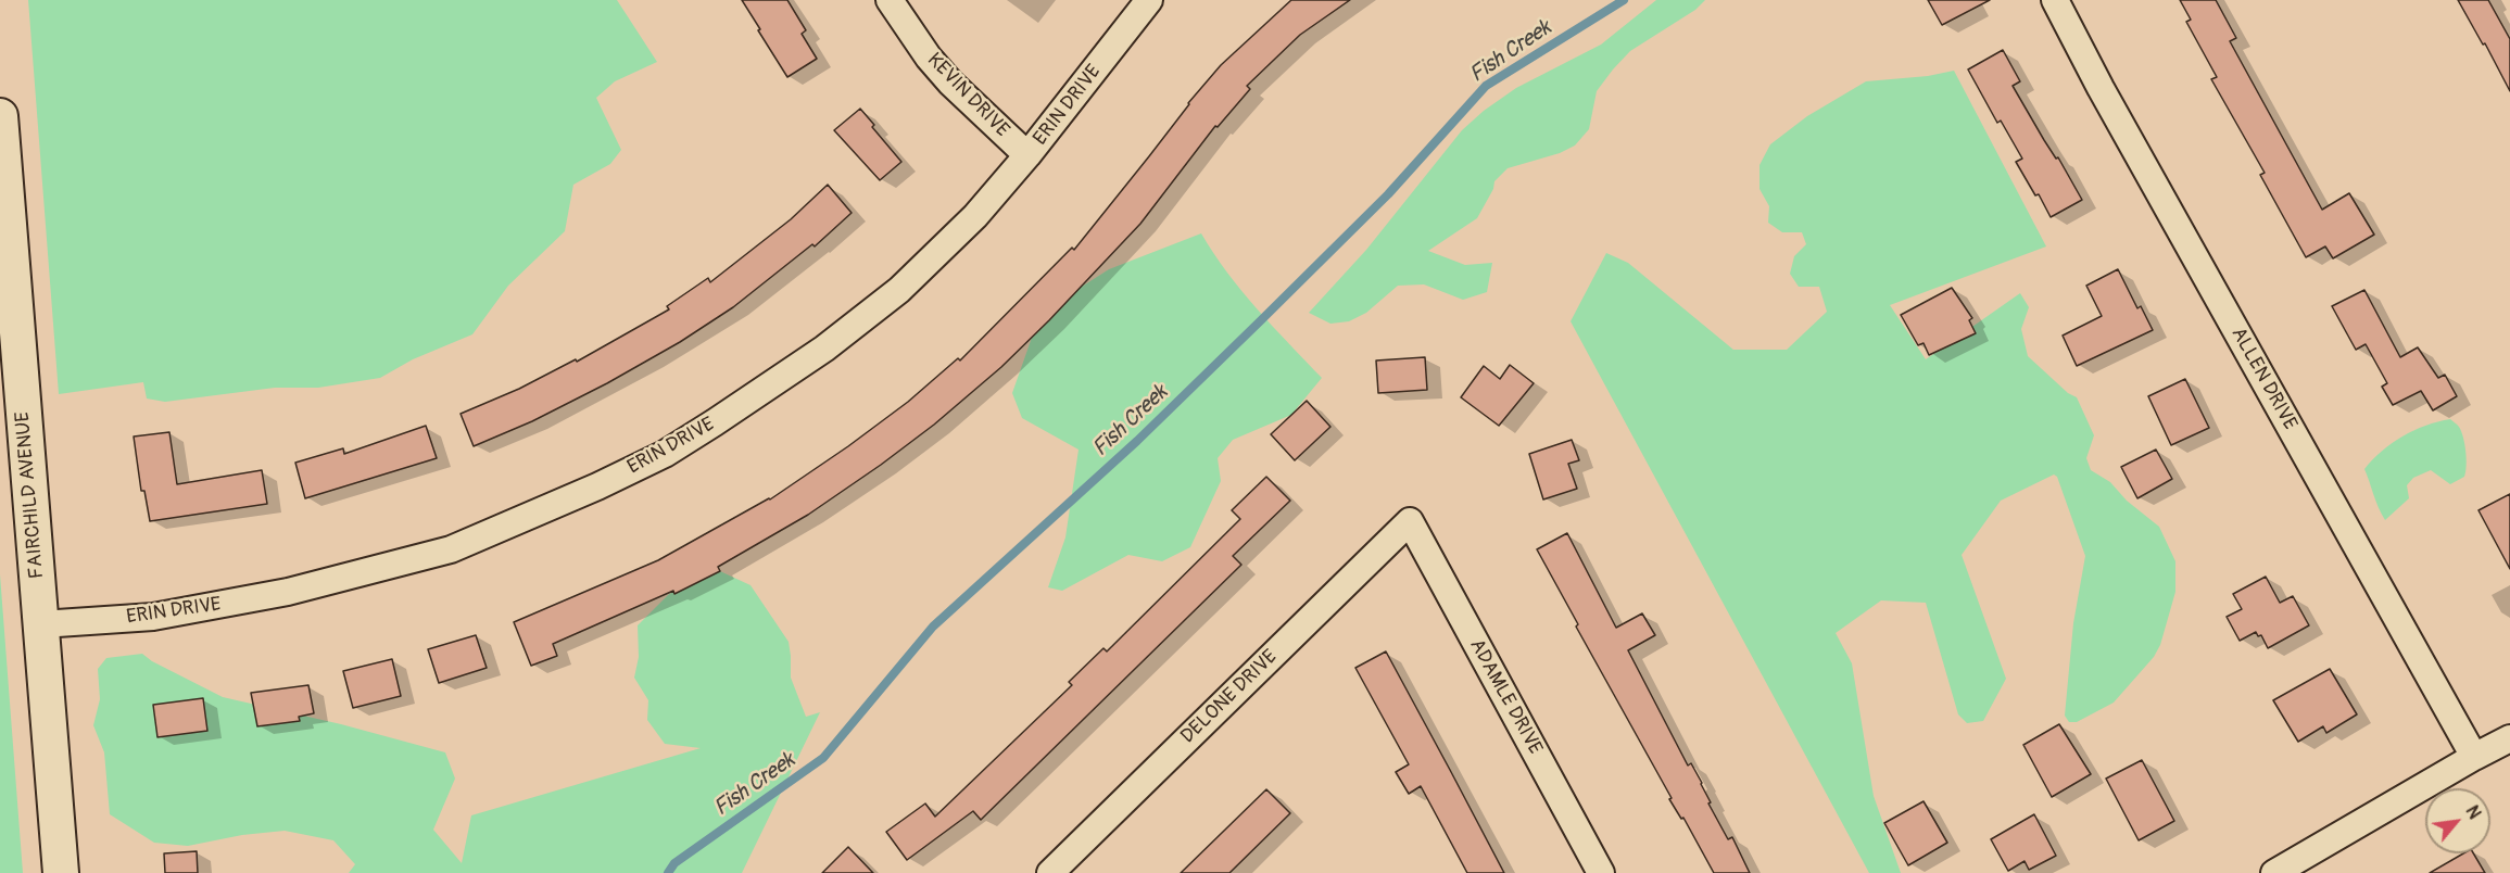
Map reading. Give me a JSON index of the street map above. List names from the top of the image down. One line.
{"streets":{"main road":["FAIRCHILD AVENUE"],"street":["KEVIN DRIVE","ERIN DRIVE","ALLEN DRIVE","DELONE DRIVE","ADAMLE DRIVE"]},"crossings":[["KEVIN DRIVE","ERIN DRIVE"],["ERIN DRIVE","FAIRCHILD AVENUE"],["DELONE DRIVE","ADAMLE DRIVE"]],"water":["Fish Creek"],"north":"top right"}
